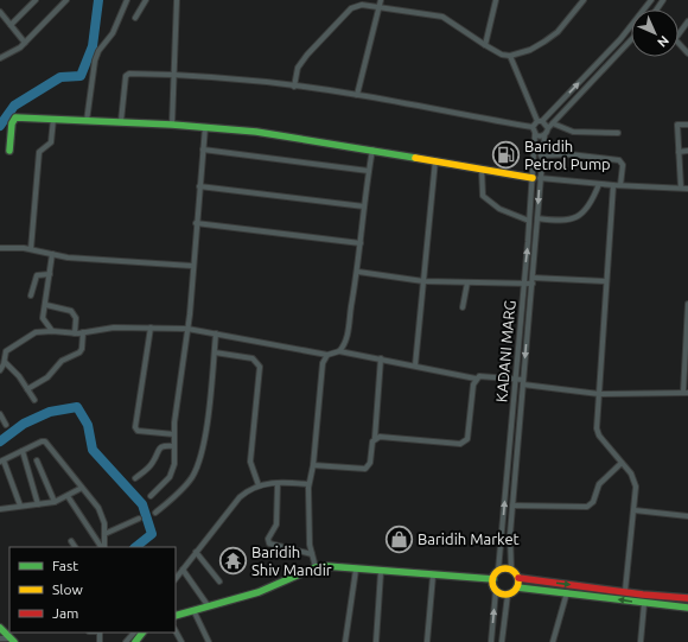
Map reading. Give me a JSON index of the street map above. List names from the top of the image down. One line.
{"streets":{"street":["KADANI MARG"]},"places":{"fuel station":["Baridih Petrol Pump"],"shop":["Baridih Market"],"temple":["Baridih Shiv Mandir"]},"legend":["Fast","Slow","Jam"],"north":"bottom right"}
